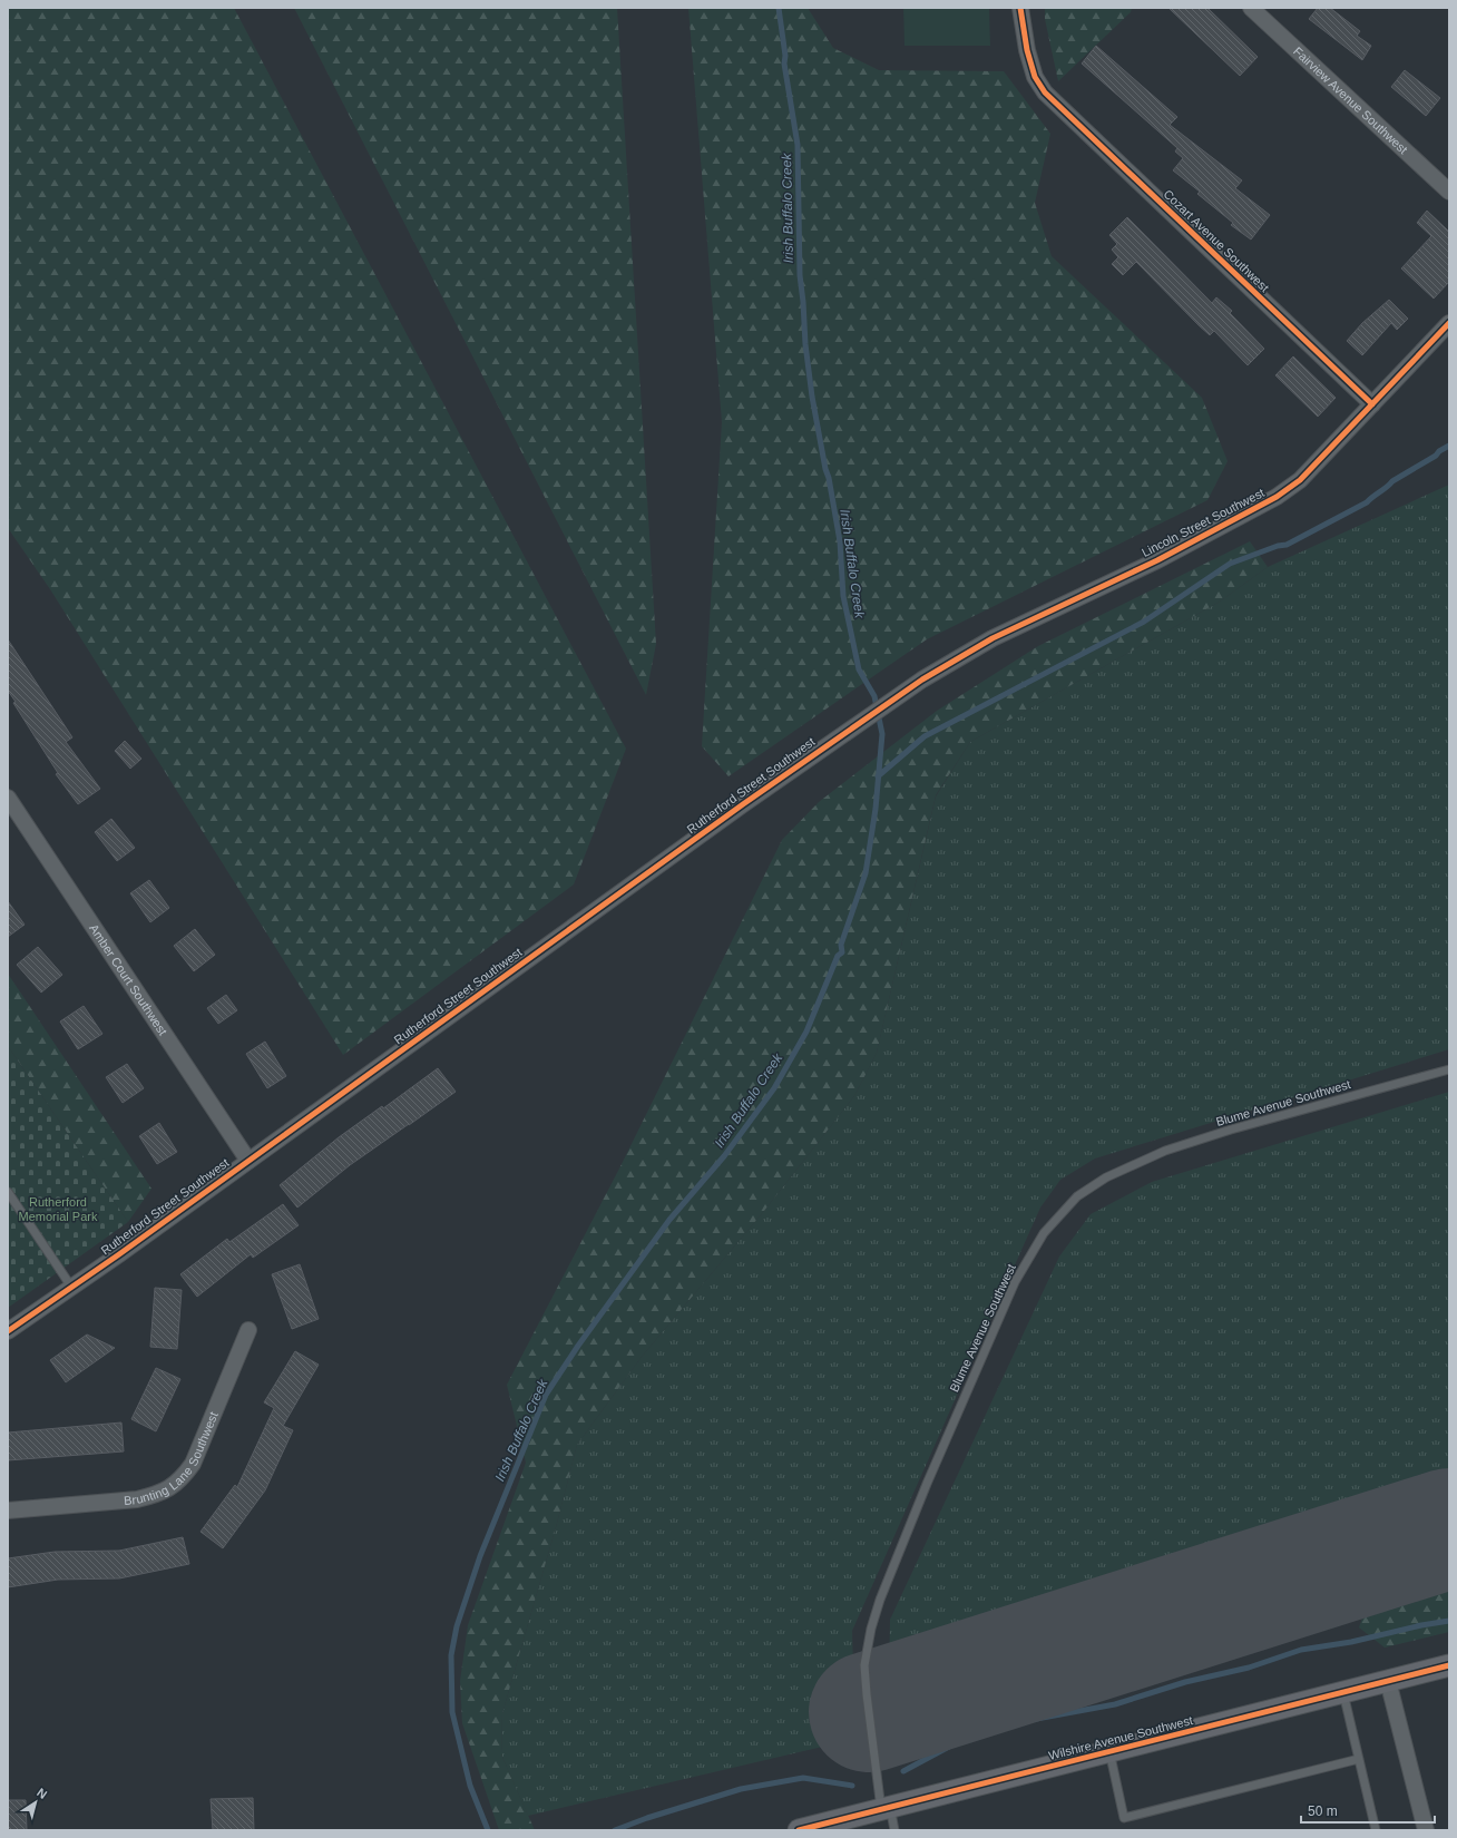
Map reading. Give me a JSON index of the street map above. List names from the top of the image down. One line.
{"streets":{"street":["Fairview Avenue Southwest","Cozart Avenue Southwest","Lincoln Street Southwest","Rutherford Street Southwest","Amber Court Southwest","Brunting Lane Southwest","Wilshire Avenue Southwest"],"lane":["Blume Avenue Southwest"]},"crossings":[["Cozart Avenue Southwest","Lincoln Street Southwest"],["Lincoln Street Southwest","Rutherford Street Southwest"],["Rutherford Street Southwest","Amber Court Southwest"],["Blume Avenue Southwest","Wilshire Avenue Southwest"]],"water":["Irish Buffalo Creek"],"parks":["Rutherford Memorial Park"],"scale_bar":"50 m","north":"top right"}
